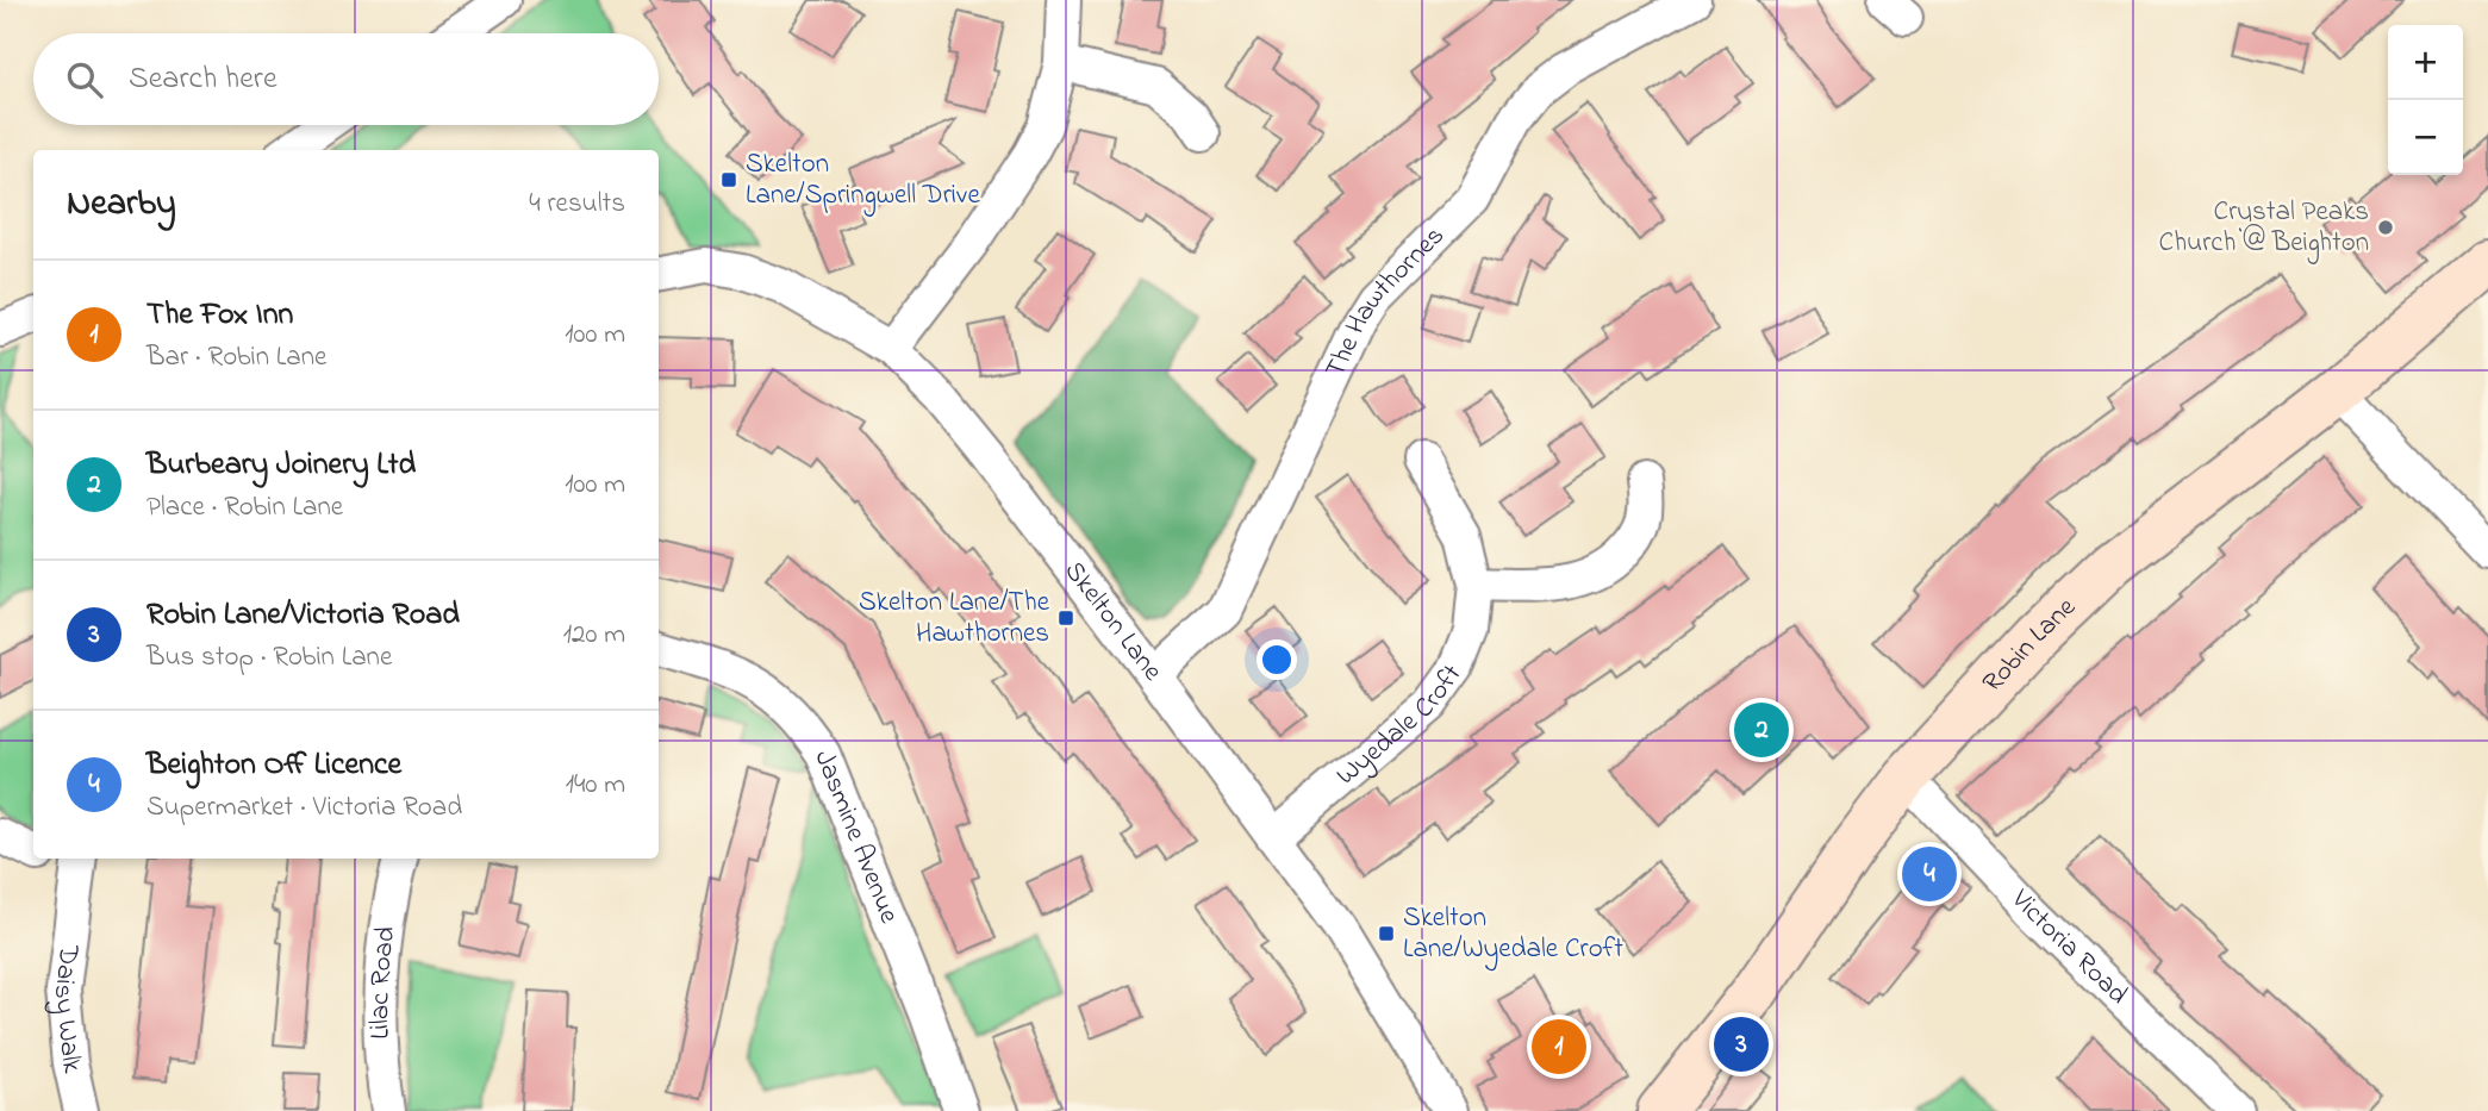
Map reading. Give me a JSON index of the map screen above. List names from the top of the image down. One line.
{"streets":{"street":["The Hawthornes","Skelton Lane","Robin Lane","Wyedale Croft","Jasmine Avenue","Victoria Road","Lilac Road","Daisy Walk"]},"crossings":[["The Hawthornes","Skelton Lane"],["Skelton Lane","Wyedale Croft"],["Robin Lane","Victoria Road"]],"places":{"transit":["Skelton Lane/Springwell Drive","Skelton Lane/The Hawthornes","Skelton Lane/Wyedale Croft"],"other":["Crystal Peaks Church @ Beighton"]},"page":{"map_buttons":["+","−"],"search":"Search here","heading":["Nearby","4 results"],"list":[{"mark":"1","name":"The Fox Inn","note":"Bar · Robin Lane","value":"100 m"},{"mark":"2","name":"Burbeary Joinery Ltd","note":"Place · Robin Lane","value":"100 m"},{"mark":"3","name":"Robin Lane/Victoria Road","note":"Bus stop · Robin Lane","value":"120 m"},{"mark":"4","name":"Beighton Off Licence","note":"Supermarket · Victoria Road","value":"140 m"}],"pins":["2","4","3","1"]}}
